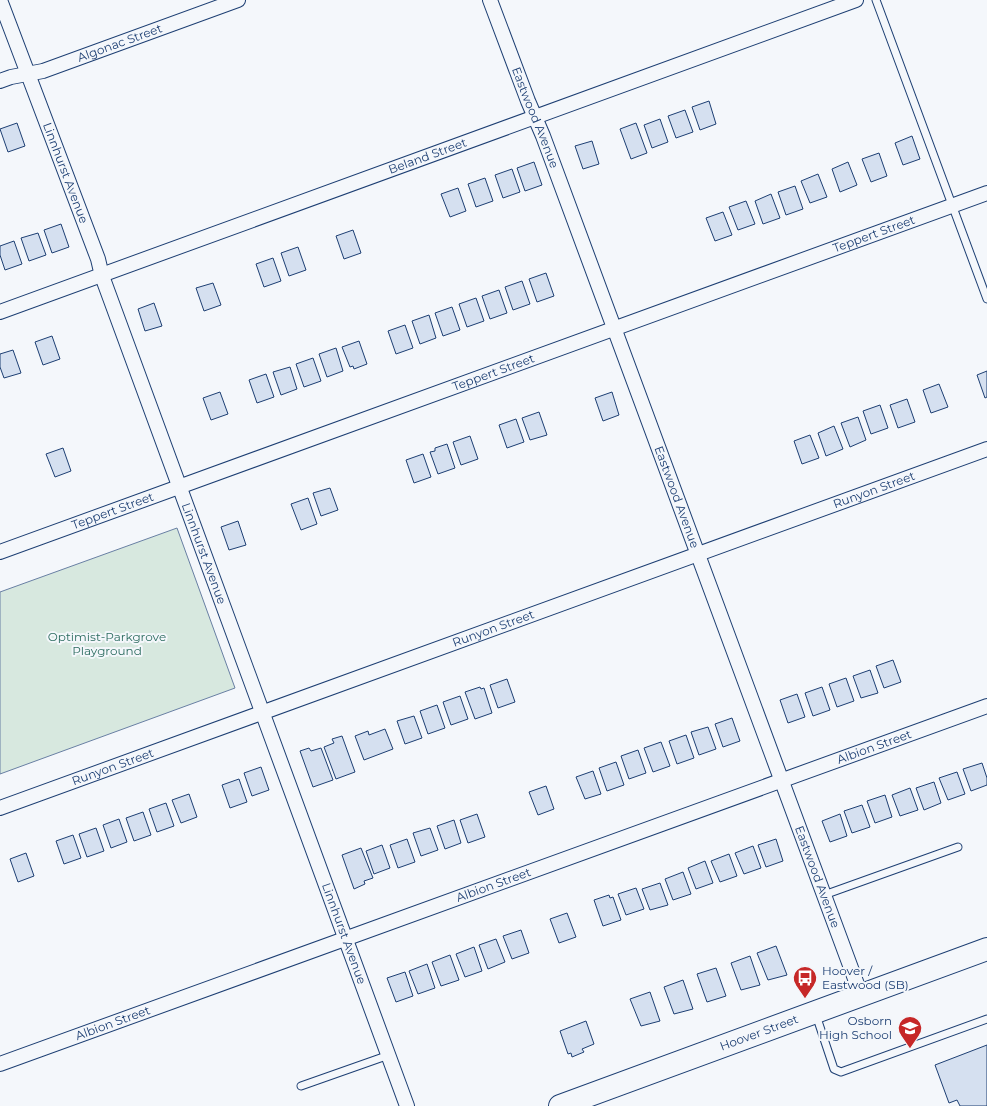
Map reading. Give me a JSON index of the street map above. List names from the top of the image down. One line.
{"streets":{"main road":["Hoover Street"],"street":["Algonac Street","Eastwood Avenue","Beland Street","Linnhurst Avenue","Teppert Street","Runyon Street","Albion Street"]},"crossings":[["Algonac Street","Linnhurst Avenue"],["Eastwood Avenue","Beland Street"],["Eastwood Avenue","Teppert Street"],["Eastwood Avenue","Runyon Street"],["Eastwood Avenue","Albion Street"],["Eastwood Avenue","Hoover Street"],["Beland Street","Linnhurst Avenue"],["Linnhurst Avenue","Teppert Street"],["Linnhurst Avenue","Runyon Street"],["Linnhurst Avenue","Albion Street"]],"parks":["Optimist-Parkgrove Playground"],"places":{"bus stop":["Hoover / Eastwood (SB)"],"school or university":["Osborn High School"]}}
